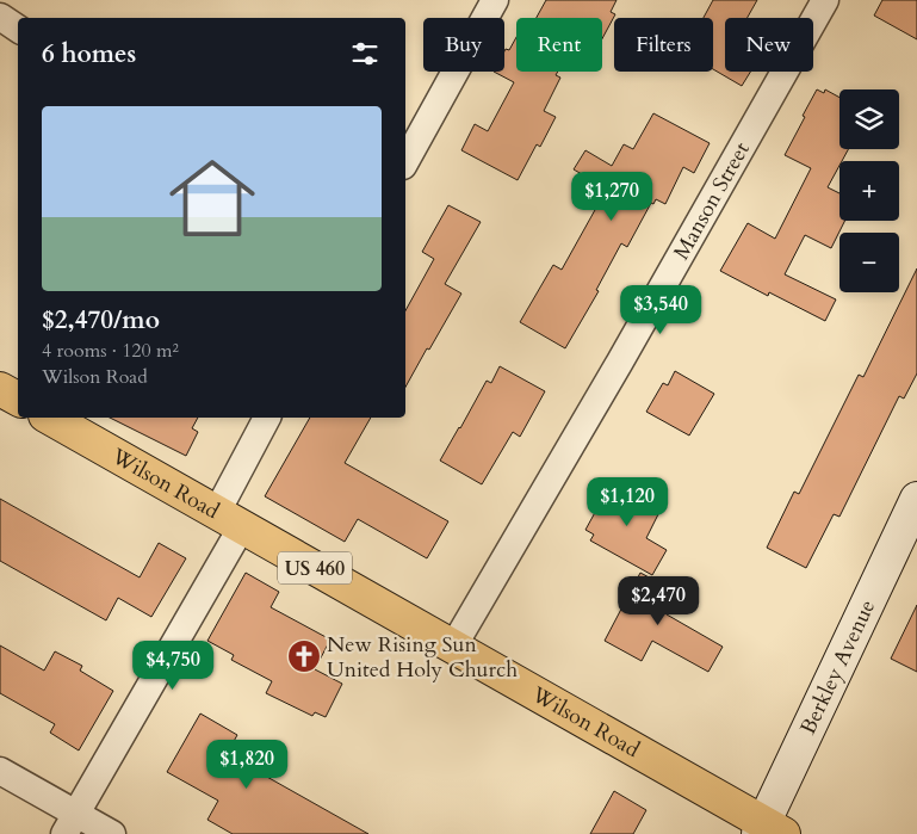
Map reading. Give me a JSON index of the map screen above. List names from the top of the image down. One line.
{"streets":{"main road":["Wilson Road","US 460"],"street":["Manson Street","Berkley Avenue"]},"crossings":[["Manson Street","Wilson Road"],["Wilson Road","Berkley Avenue"]],"places":{"church":["New Rising Sun United Holy Church"]},"page":{"chip":["Buy","Rent","Filters","New"],"heading":"6 homes","map_buttons":["+","−"],"list":[{"name":"$2,470/mo","note":"4 rooms · 120 m² · Wilson Road"}],"price":["$1,270","$3,540","$1,120","$2,470","$4,750","$1,820"]}}
